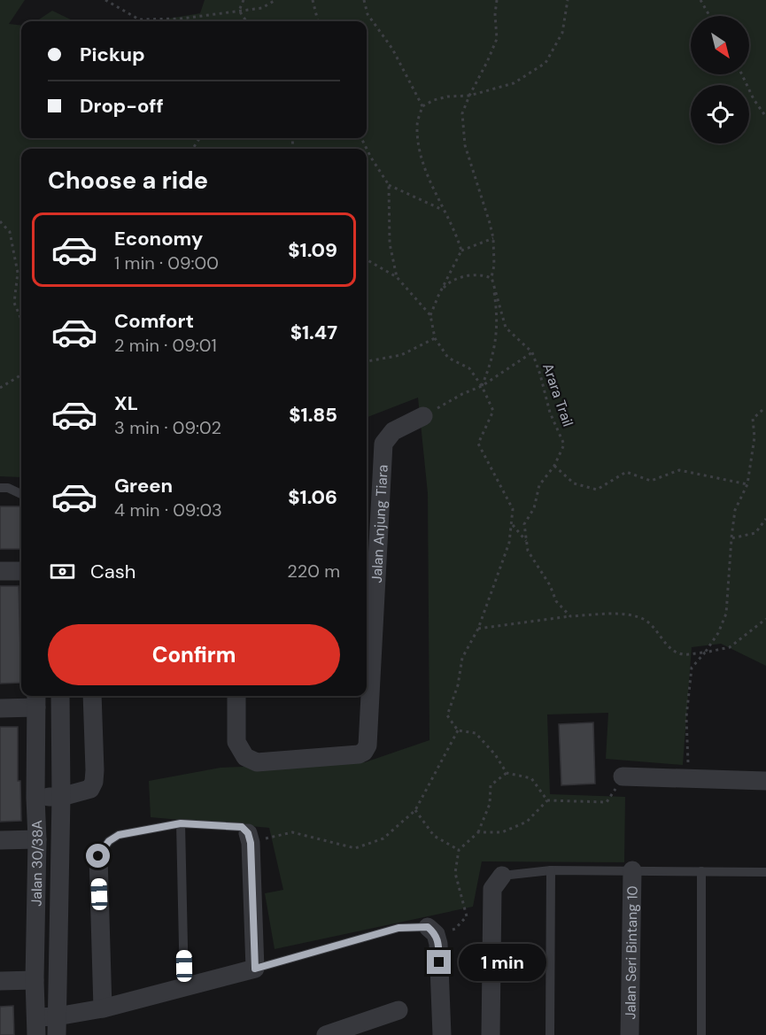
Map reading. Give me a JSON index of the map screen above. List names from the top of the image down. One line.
{"streets":{"street":["Jalan Anjung Tiara","Jalan 30/38A","Jalan Seri Bintang 10"],"path":["Arara Trail"]},"north":"bottom right","page":{"banner":["Pickup","Drop-off"],"heading":"Choose a ride","list":[{"name":"Economy","note":"1 min · 09:00","value":"$1.09"},{"name":"Comfort","note":"2 min · 09:01","value":"$1.47"},{"name":"XL","note":"3 min · 09:02","value":"$1.85"},{"name":"Green","note":"4 min · 09:03","value":"$1.06"}],"pay":["Cash","220 m"],"buttons":"Confirm","bubble":"1 min"}}
